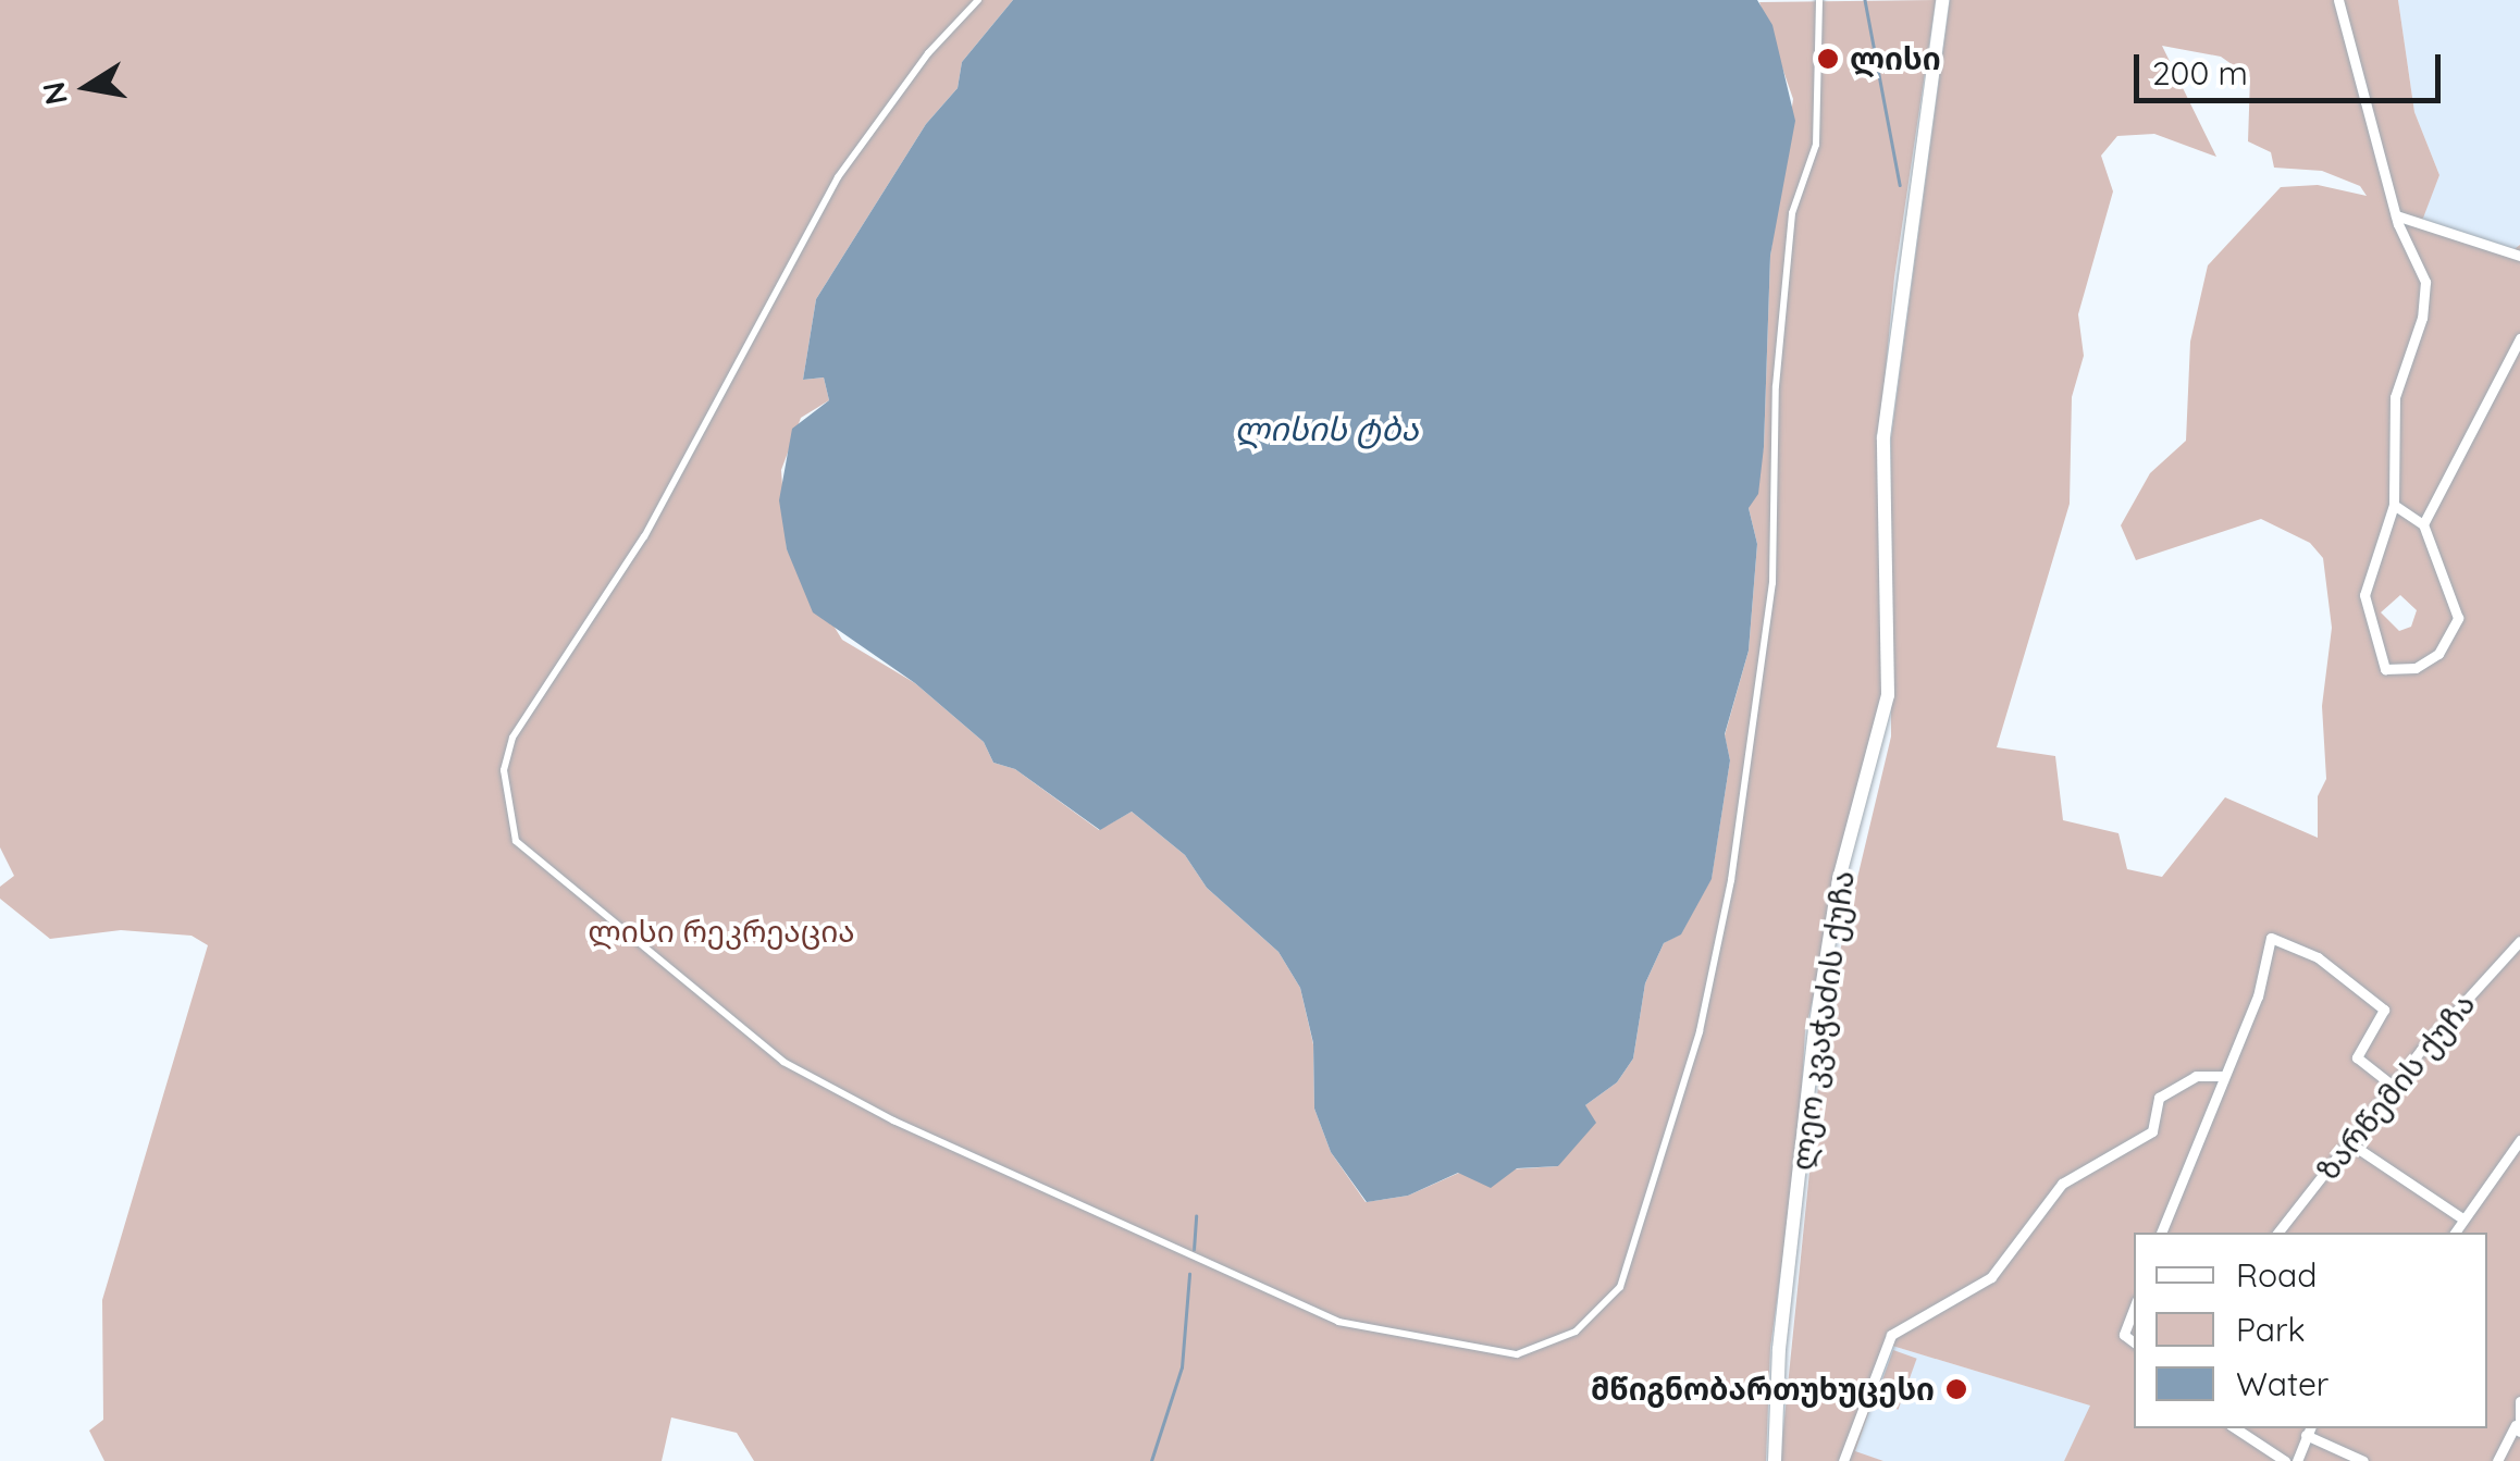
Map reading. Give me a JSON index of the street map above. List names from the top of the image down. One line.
{"streets":{"main road":["ლეო კვაჭაძის ქუჩა"],"street":["ზარწემის ქუჩა"]},"water":["ლისის ტბა"],"parks":["ლისი რეკრეაცია"],"places":["ლისი","მწიგნობართუხუცესი"],"legend":["Road","Park","Water"],"scale_bar":"200 m","north":"left"}
